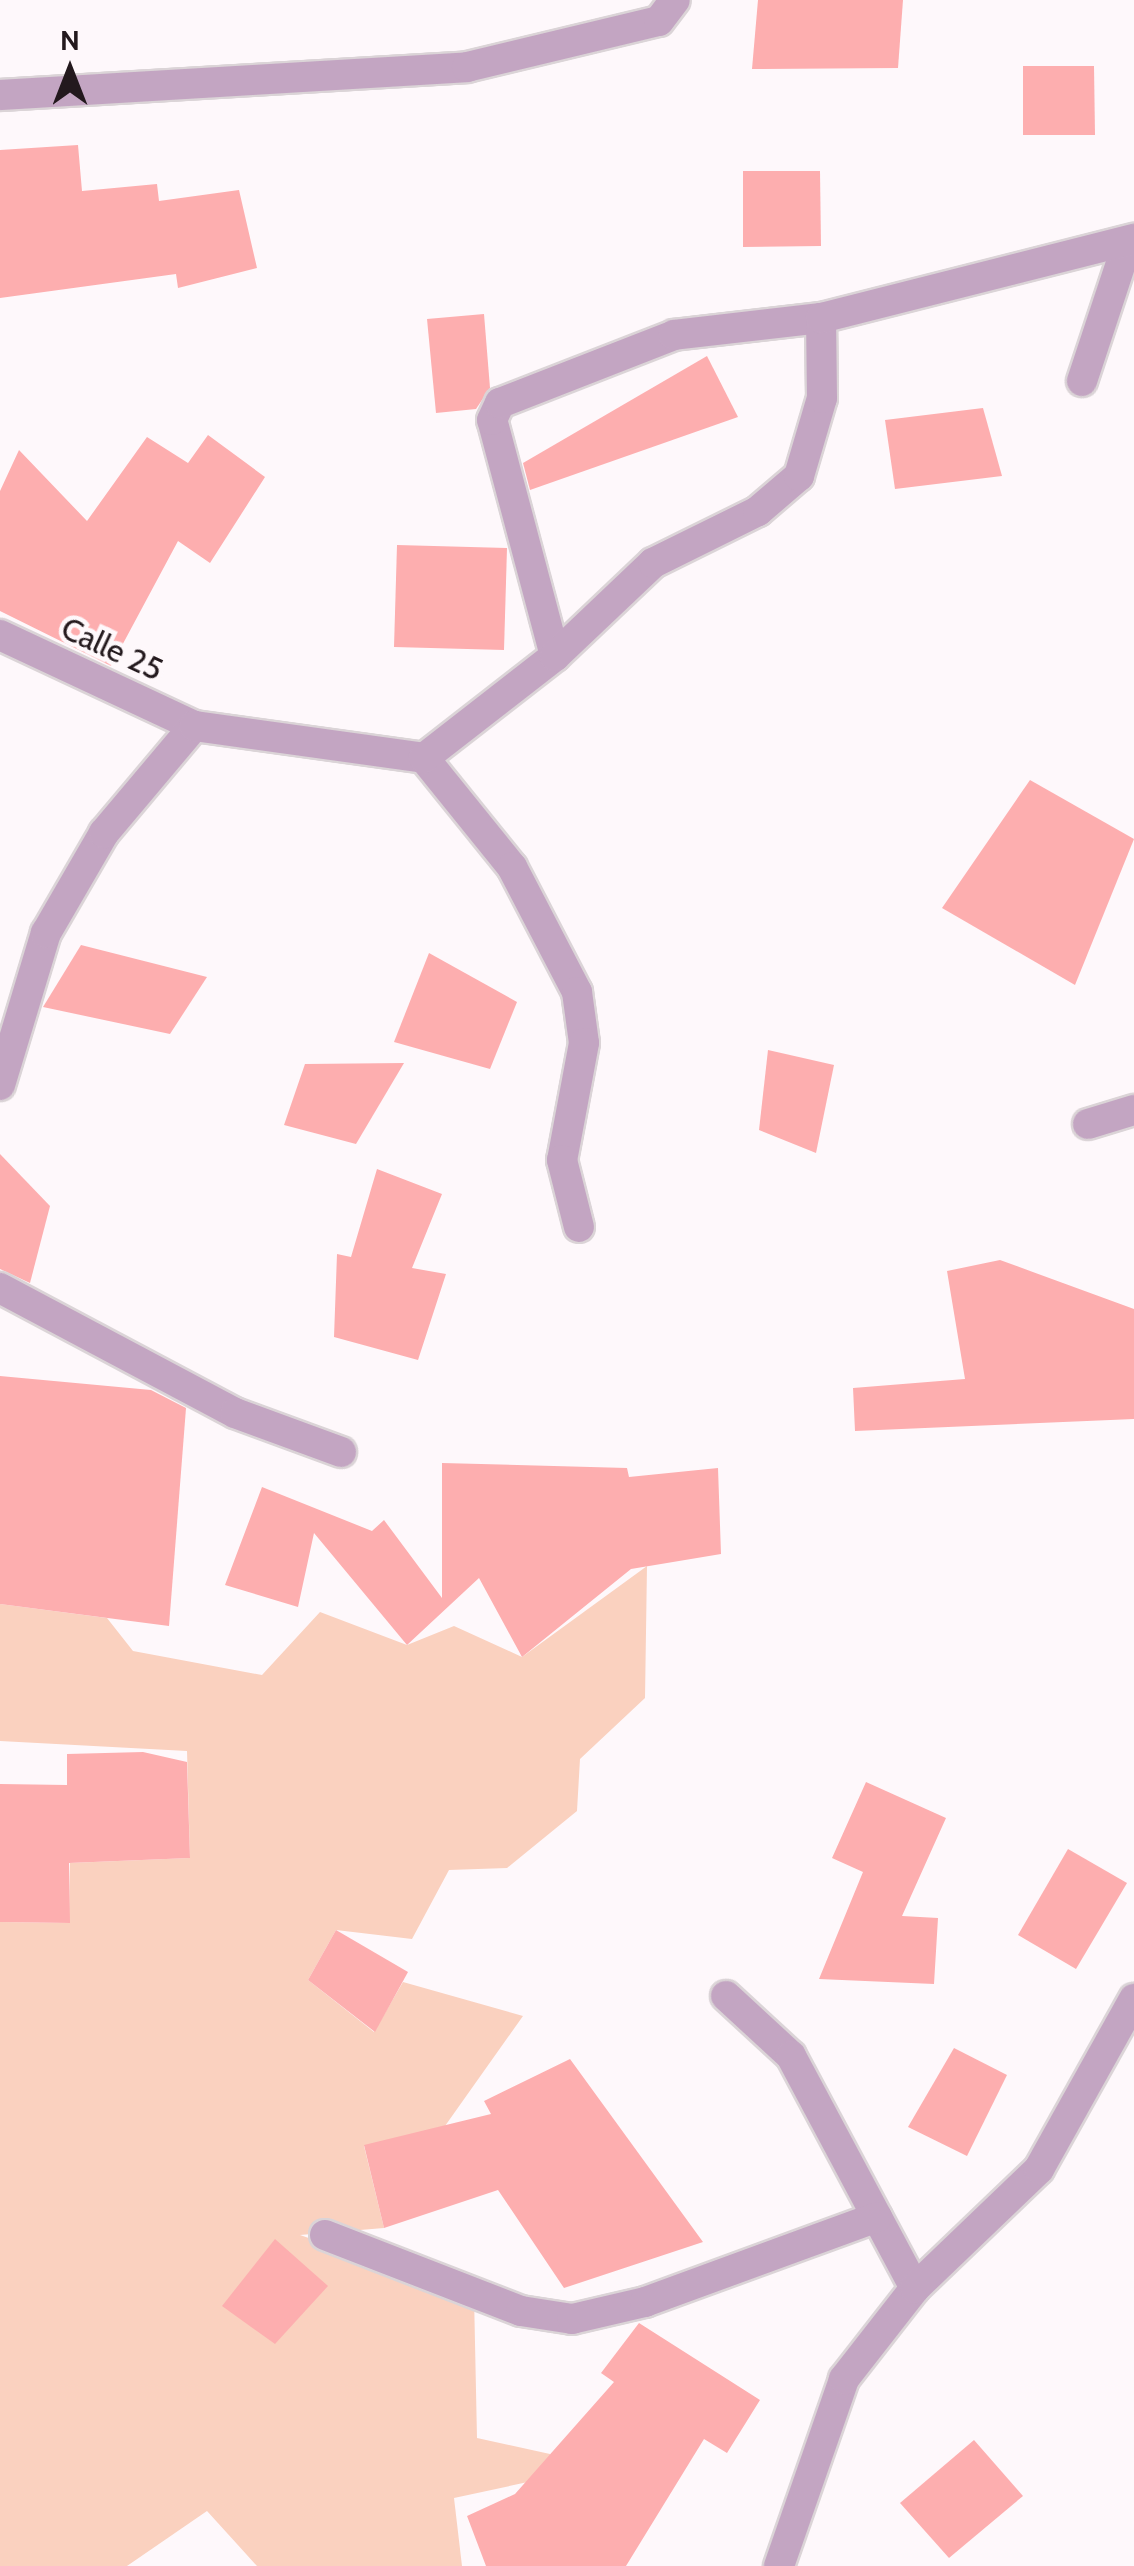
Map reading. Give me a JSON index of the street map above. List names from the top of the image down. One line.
{"streets":{"street":["Calle 25"]},"north":"top"}
